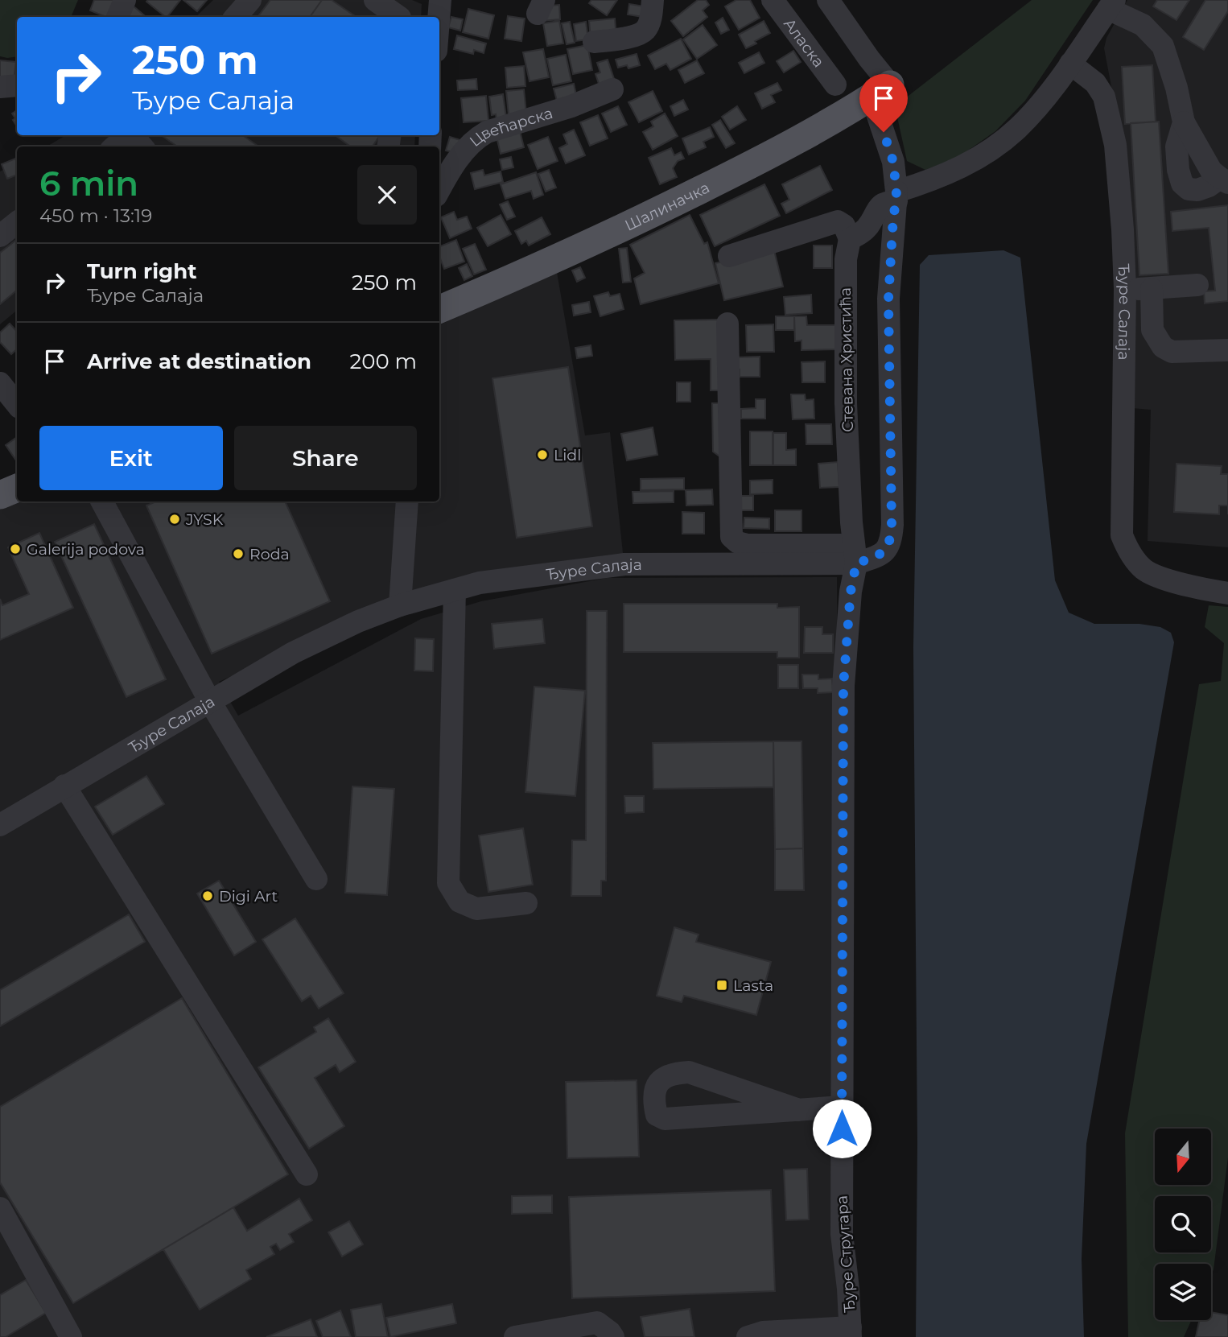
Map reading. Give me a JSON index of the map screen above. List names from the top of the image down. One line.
{"streets":{"main road":["Шалиначка"],"street":["Аласка","Цвећарска","Ђуре Салаја","Стевана Христића","Ђуре Стругара"]},"crossings":[["Шалиначка","Ђуре Салаја"],["Ђуре Салаја","Стевана Христића"],["Ђуре Салаја","Ђуре Стругара"],["Стевана Христића","Ђуре Стругара"]],"places":{"other":["Lidl","JYSK","Galerija podova","Roda","Digi Art"],"transit":["Lasta"]},"north":"bottom","page":{"turn":["250 m","Ђуре Салаја"],"heading":["6 min","450 m · 13:19"],"list":[{"name":"Turn right","note":"Ђуре Салаја","value":"250 m"},{"name":"Arrive at destination","value":"200 m"}],"buttons":["Exit","Share"]}}
